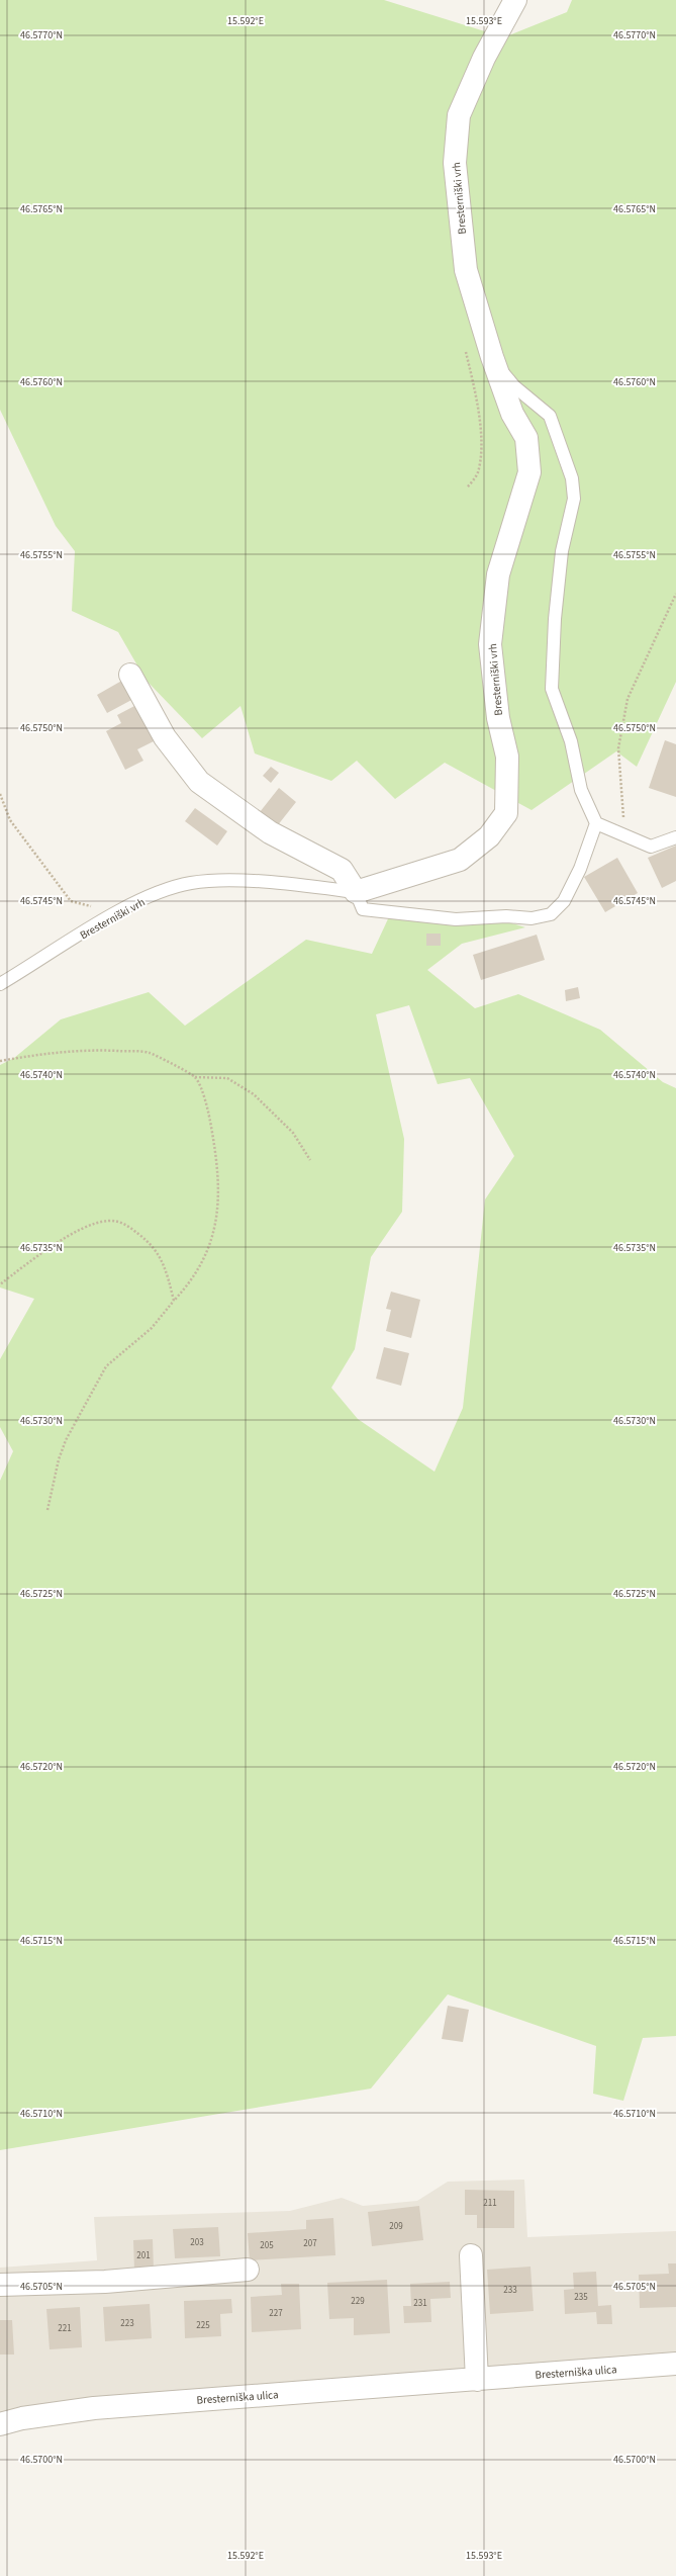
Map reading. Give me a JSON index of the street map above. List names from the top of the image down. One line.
{"streets":{"street":["Bresterniški vrh","Bresterniška ulica"]},"house_numbers":["211","209","203","207","205","201","233","235","229","231","227","223","225","221"],"coordinates":["15.592°E","15.593°E","46.5770°N","46.5765°N","46.5760°N","46.5755°N","46.5750°N","46.5745°N","46.5740°N","46.5735°N","46.5730°N","46.5725°N","46.5720°N","46.5715°N","46.5710°N","46.5705°N","46.5700°N"]}
